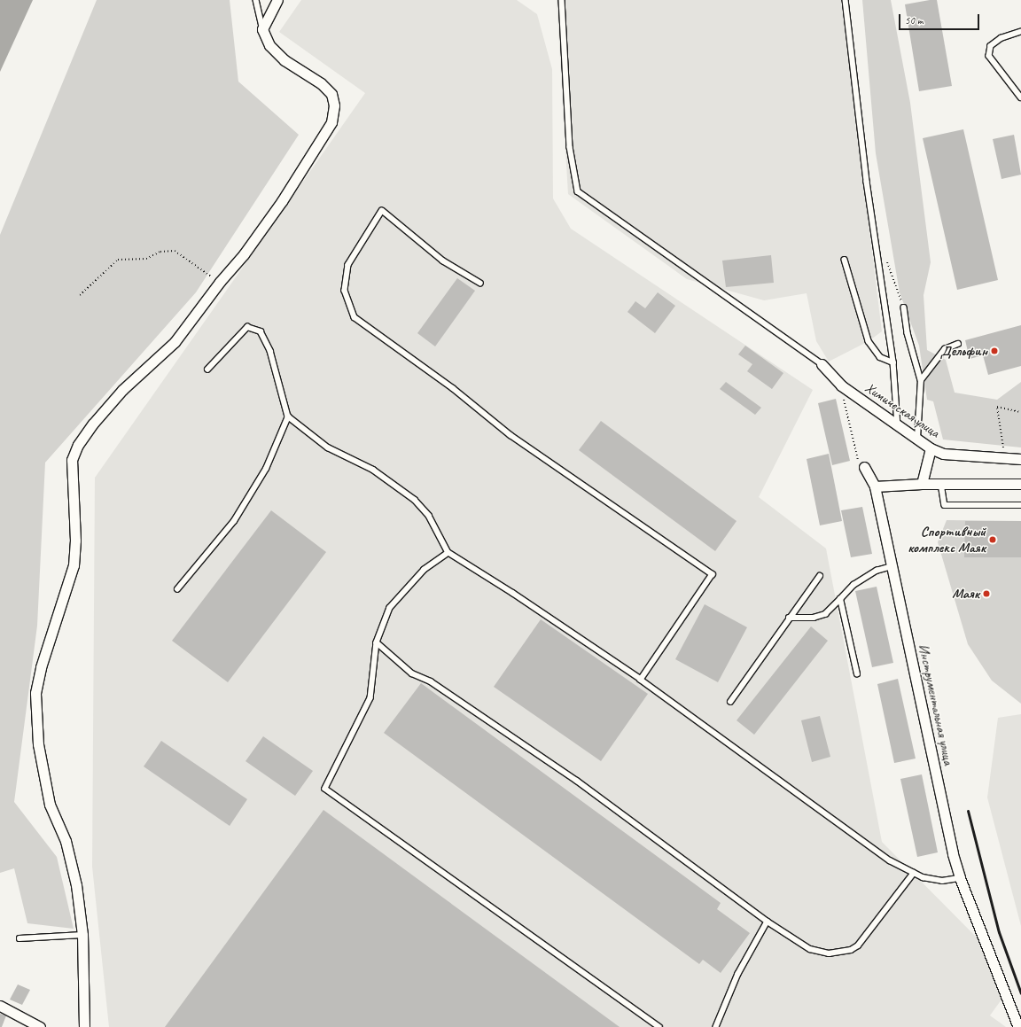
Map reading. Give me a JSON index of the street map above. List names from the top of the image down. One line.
{"streets":{"street":["Химическая улица","Инструментальная улица"]},"places":["Дельфин","Спортивный комплекс Маяк","Маяк"],"scale_bar":"50 m"}
